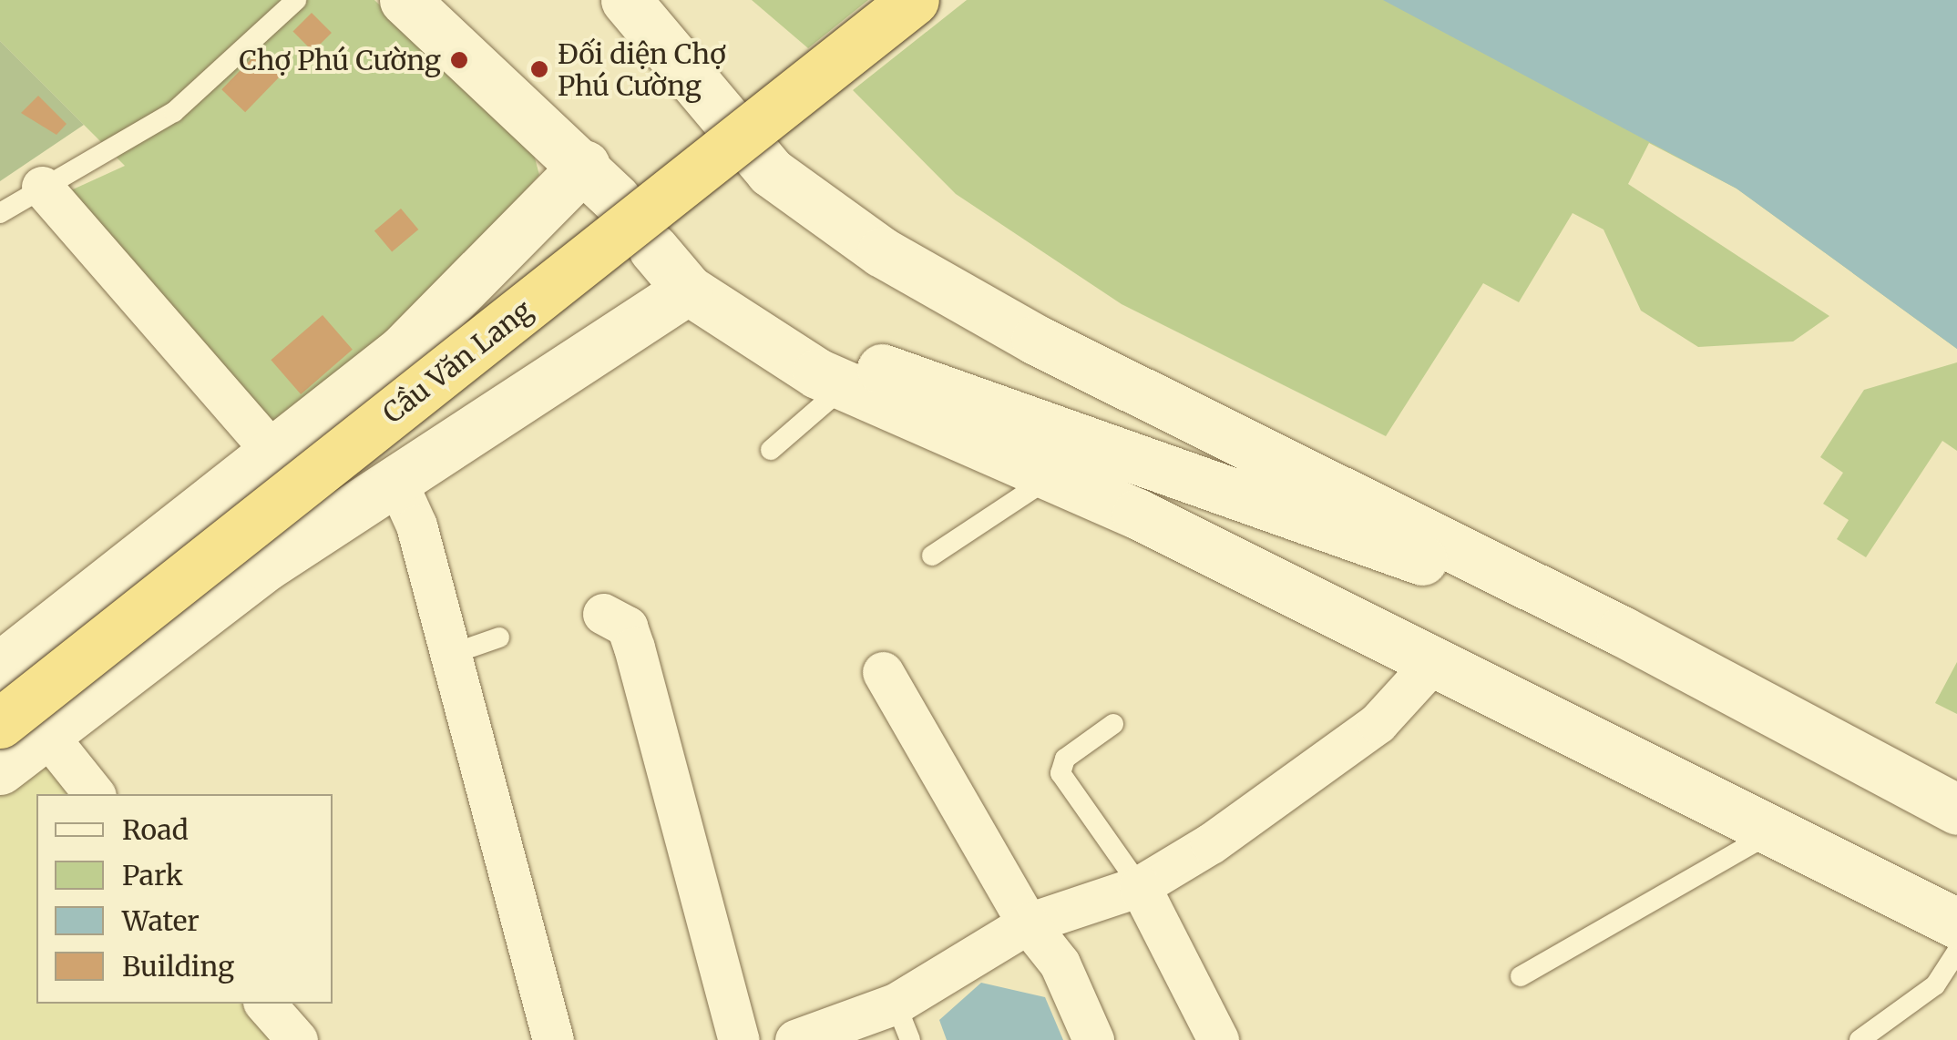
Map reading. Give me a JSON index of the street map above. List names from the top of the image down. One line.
{"streets":{"main road":["Cầu Văn Lang"]},"places":["Chợ Phú Cường","Đối diện Chợ Phú Cường"],"legend":["Road","Park","Water","Building"]}
